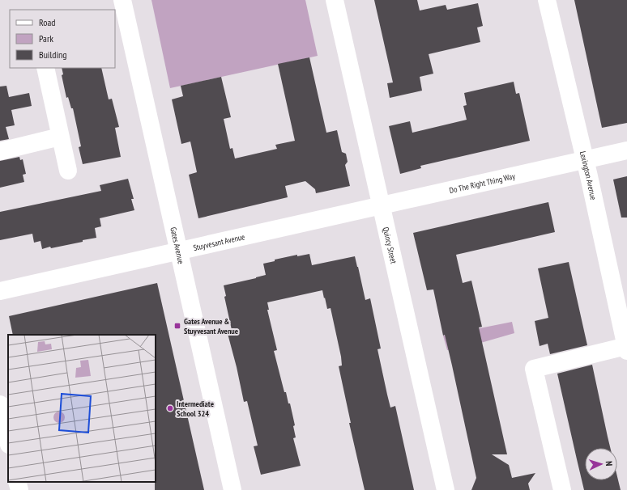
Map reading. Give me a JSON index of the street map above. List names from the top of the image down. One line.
{"streets":{"street":["Lexington Avenue","Do The Right Thing Way","Stuyvesant Avenue","Gates Avenue","Quincy Street"]},"crossings":[["Lexington Avenue","Do The Right Thing Way"],["Do The Right Thing Way","Stuyvesant Avenue"],["Do The Right Thing Way","Quincy Street"],["Stuyvesant Avenue","Gates Avenue"],["Stuyvesant Avenue","Quincy Street"]],"places":{"transit":["Gates Avenue & Stuyvesant Avenue"],"other":["Intermediate School 324"]},"legend":["Road","Park","Building"],"north":"right"}
